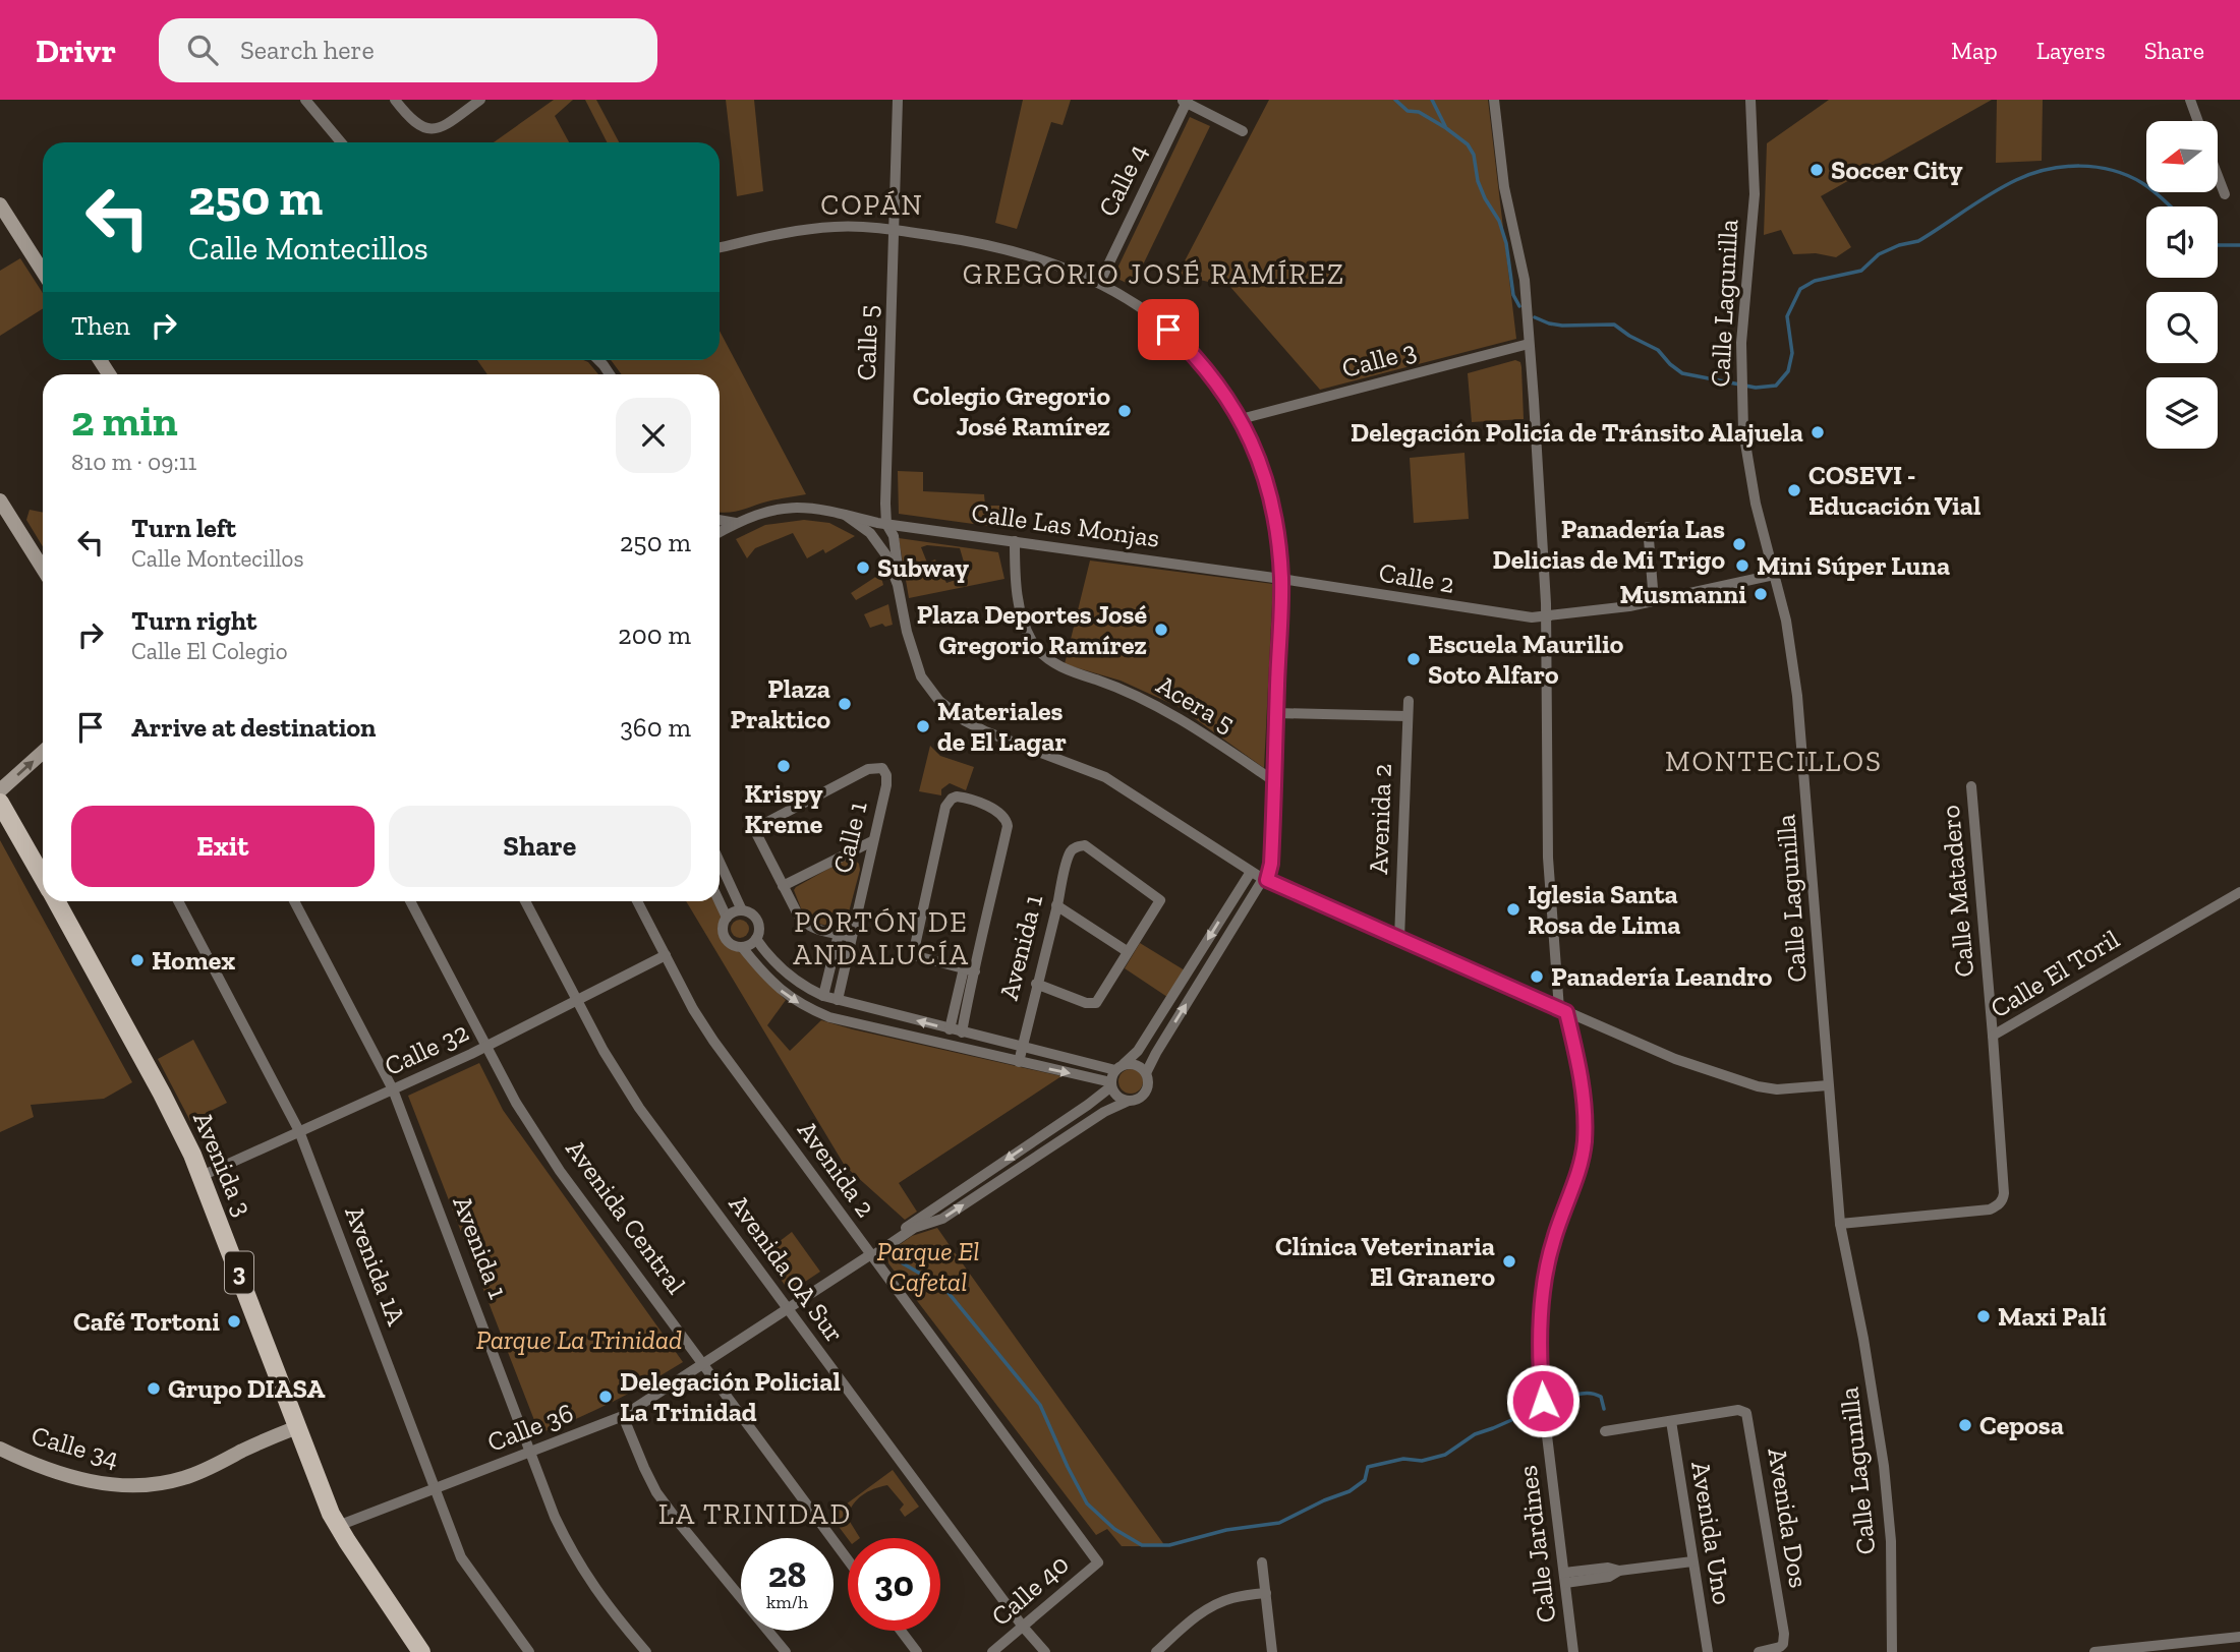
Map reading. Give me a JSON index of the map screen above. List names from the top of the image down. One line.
{"streets":{"main road":["Avenida 3","3"],"street":["Calle 4","Calle Lagunilla","Calle 5","Calle 3","Calle Las Monjas","Calle 2","Acera 5","Avenida 2","Calle 1","Calle Matadero","Avenida 1","Calle El Toril","Calle 32","Avenida Central","Avenida 1A","Avenida 0A Sur","Calle 36","Calle 34","Avenida Dos","Avenida Uno","Calle Jardines","Calle 40"]},"crossings":[["Calle Lagunilla","Calle 2"],["Calle Lagunilla","Calle El Toril"],["Calle 3","Calle Jardines"],["Calle Las Monjas","Calle 2"],["Calle Las Monjas","Acera 5"],["Calle 2","Calle Jardines"],["Avenida 2","Calle 32"],["Avenida 2","Calle 36"],["Avenida 2","Calle 40"],["Calle Matadero","Calle El Toril"],["Avenida 1","Calle 32"],["Avenida 1","Calle 36"],["Calle 32","Avenida 3"],["Calle 32","Avenida Central"],["Calle 32","Avenida 1A"],["Calle 32","Avenida 0A Sur"],["Avenida 3","Calle 36"],["Avenida 3","Calle 34"],["Avenida Central","Calle 36"],["Avenida 1A","Calle 36"],["Avenida 0A Sur","Calle 36"],["Avenida 0A Sur","Calle 40"],["Avenida Dos","Avenida Uno"]],"districts":["COPÁN","GREGORIO JOSÉ RAMÍREZ","MONTECILLOS","PORTÓN DE ANDALUCÍA","LA TRINIDAD"],"parks":["Parque El Cafetal","Parque La Trinidad"],"places":["Soccer City","Colegio Gregorio José Ramírez","Delegación Policía de Tránsito Alajuela","COSEVI - Educación Vial","Panadería Las Delicias de Mi Trigo","Mini Súper Luna","Subway","Musmanni","Plaza Deportes José Gregorio Ramírez","Escuela Maurilio Soto Alfaro","Plaza Praktico","Materiales de El Lagar","Krispy Kreme","Iglesia Santa Rosa de Lima","Homex","Panadería Leandro","Clínica Veterinaria El Granero","Maxi Palí","Café Tortoni","Grupo DIASA","Delegación Policial La Trinidad","Ceposa"],"north":"left","page":{"header":"Drivr","search":"Search here","nav":["Map","Layers","Share"],"turn":["250 m","Calle Montecillos"],"then":"Then","heading":["2 min","810 m · 09:11"],"list":[{"name":"Turn left","note":"Calle Montecillos","value":"250 m"},{"name":"Turn right","note":"Calle El Colegio","value":"200 m"},{"name":"Arrive at destination","value":"360 m"}],"buttons":["Exit","Share"],"speed":"28 km/h","limit":"30"}}
